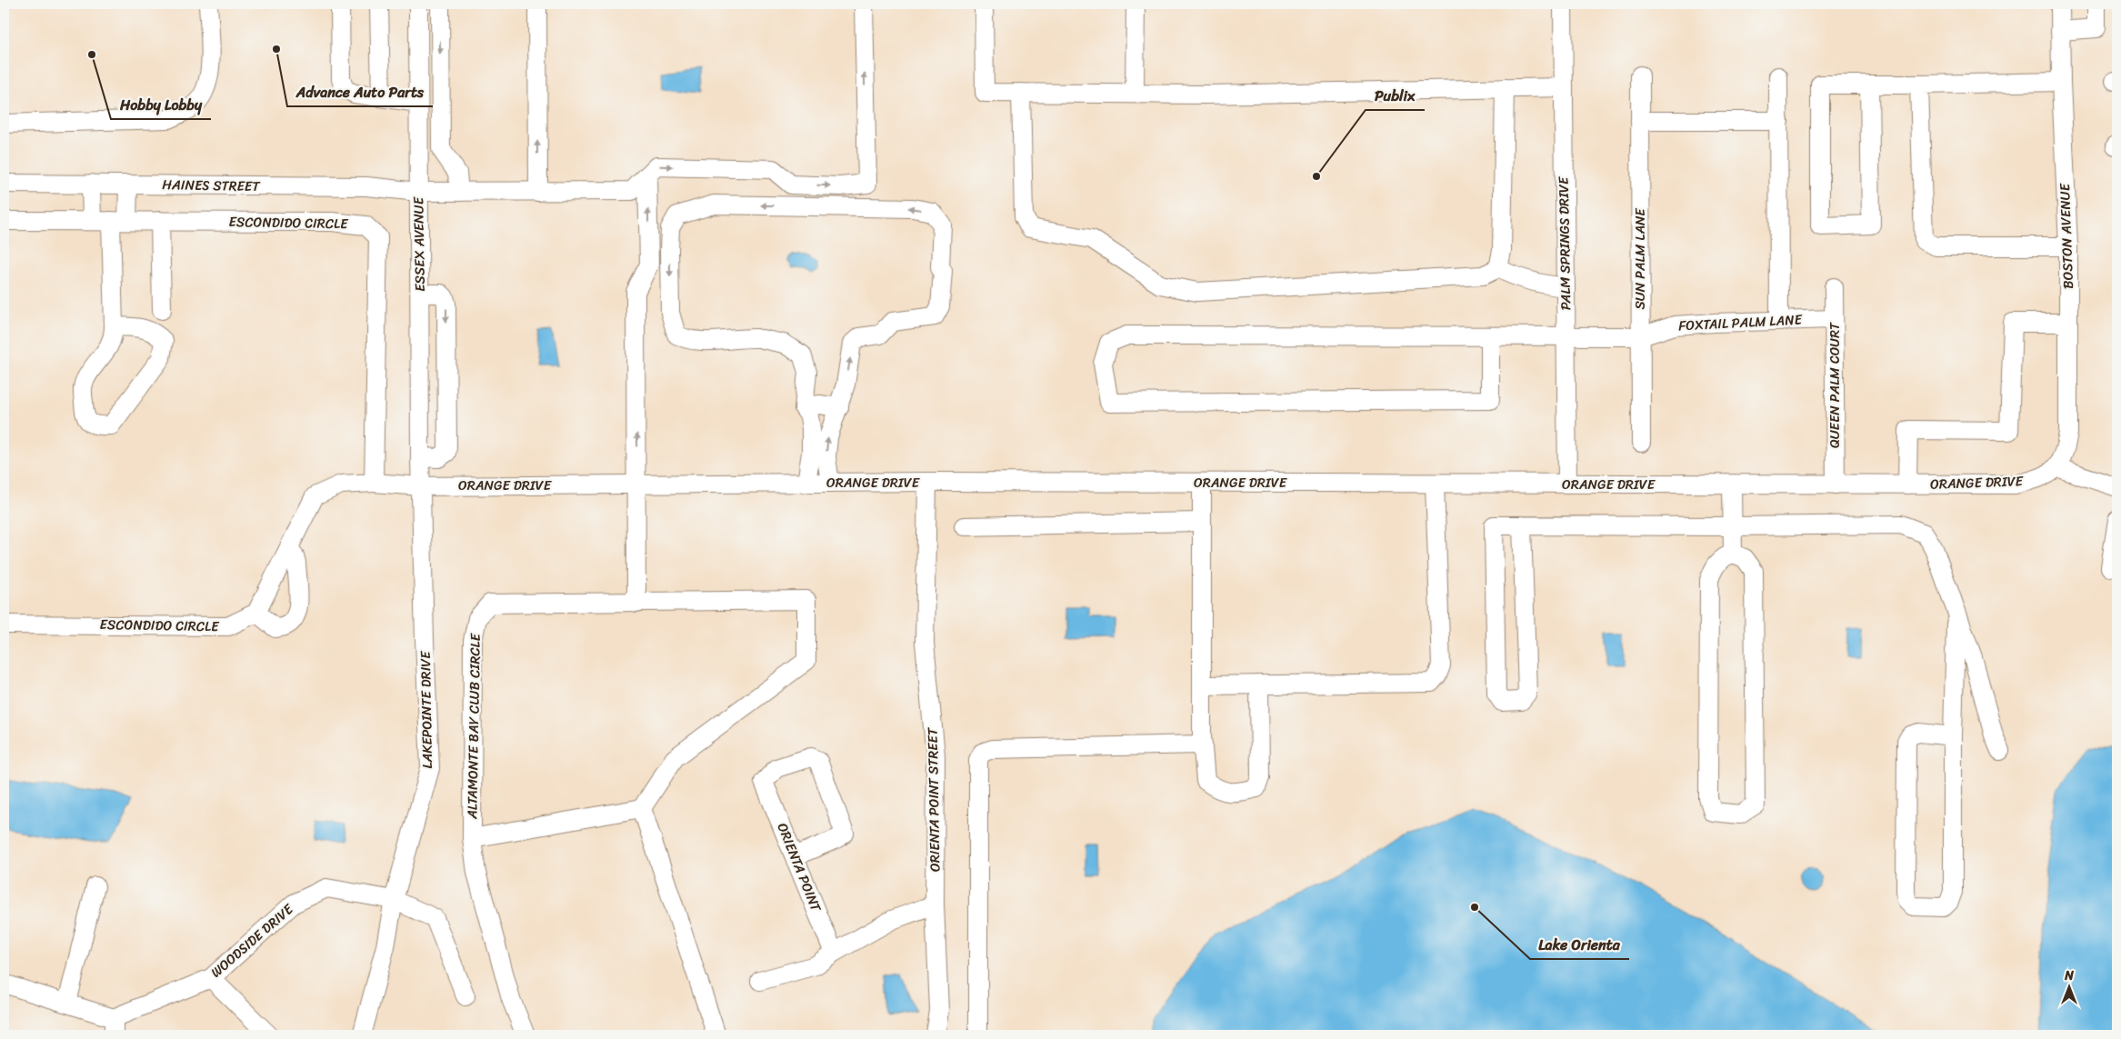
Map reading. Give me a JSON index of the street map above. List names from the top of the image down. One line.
{"streets":{"street":["HAINES STREET","ESCONDIDO CIRCLE","BOSTON AVENUE","PALM SPRINGS DRIVE","ESSEX AVENUE","SUN PALM LANE","FOXTAIL PALM LANE","QUEEN PALM COURT","ORANGE DRIVE","LAKEPOINTE DRIVE","ALTAMONTE BAY CLUB CIRCLE","ORIENTA POINT STREET","ORIENTA POINT","WOODSIDE DRIVE"]},"crossings":[["HAINES STREET","ESSEX AVENUE"],["BOSTON AVENUE","ORANGE DRIVE"],["PALM SPRINGS DRIVE","FOXTAIL PALM LANE"],["PALM SPRINGS DRIVE","ORANGE DRIVE"],["ESSEX AVENUE","ORANGE DRIVE"],["ESSEX AVENUE","LAKEPOINTE DRIVE"],["SUN PALM LANE","FOXTAIL PALM LANE"],["FOXTAIL PALM LANE","QUEEN PALM COURT"],["QUEEN PALM COURT","ORANGE DRIVE"],["ORANGE DRIVE","LAKEPOINTE DRIVE"],["ORANGE DRIVE","ORIENTA POINT STREET"],["LAKEPOINTE DRIVE","WOODSIDE DRIVE"]],"places":["Advance Auto Parts","Hobby Lobby","Publix","Lake Orienta"],"north":"top"}
